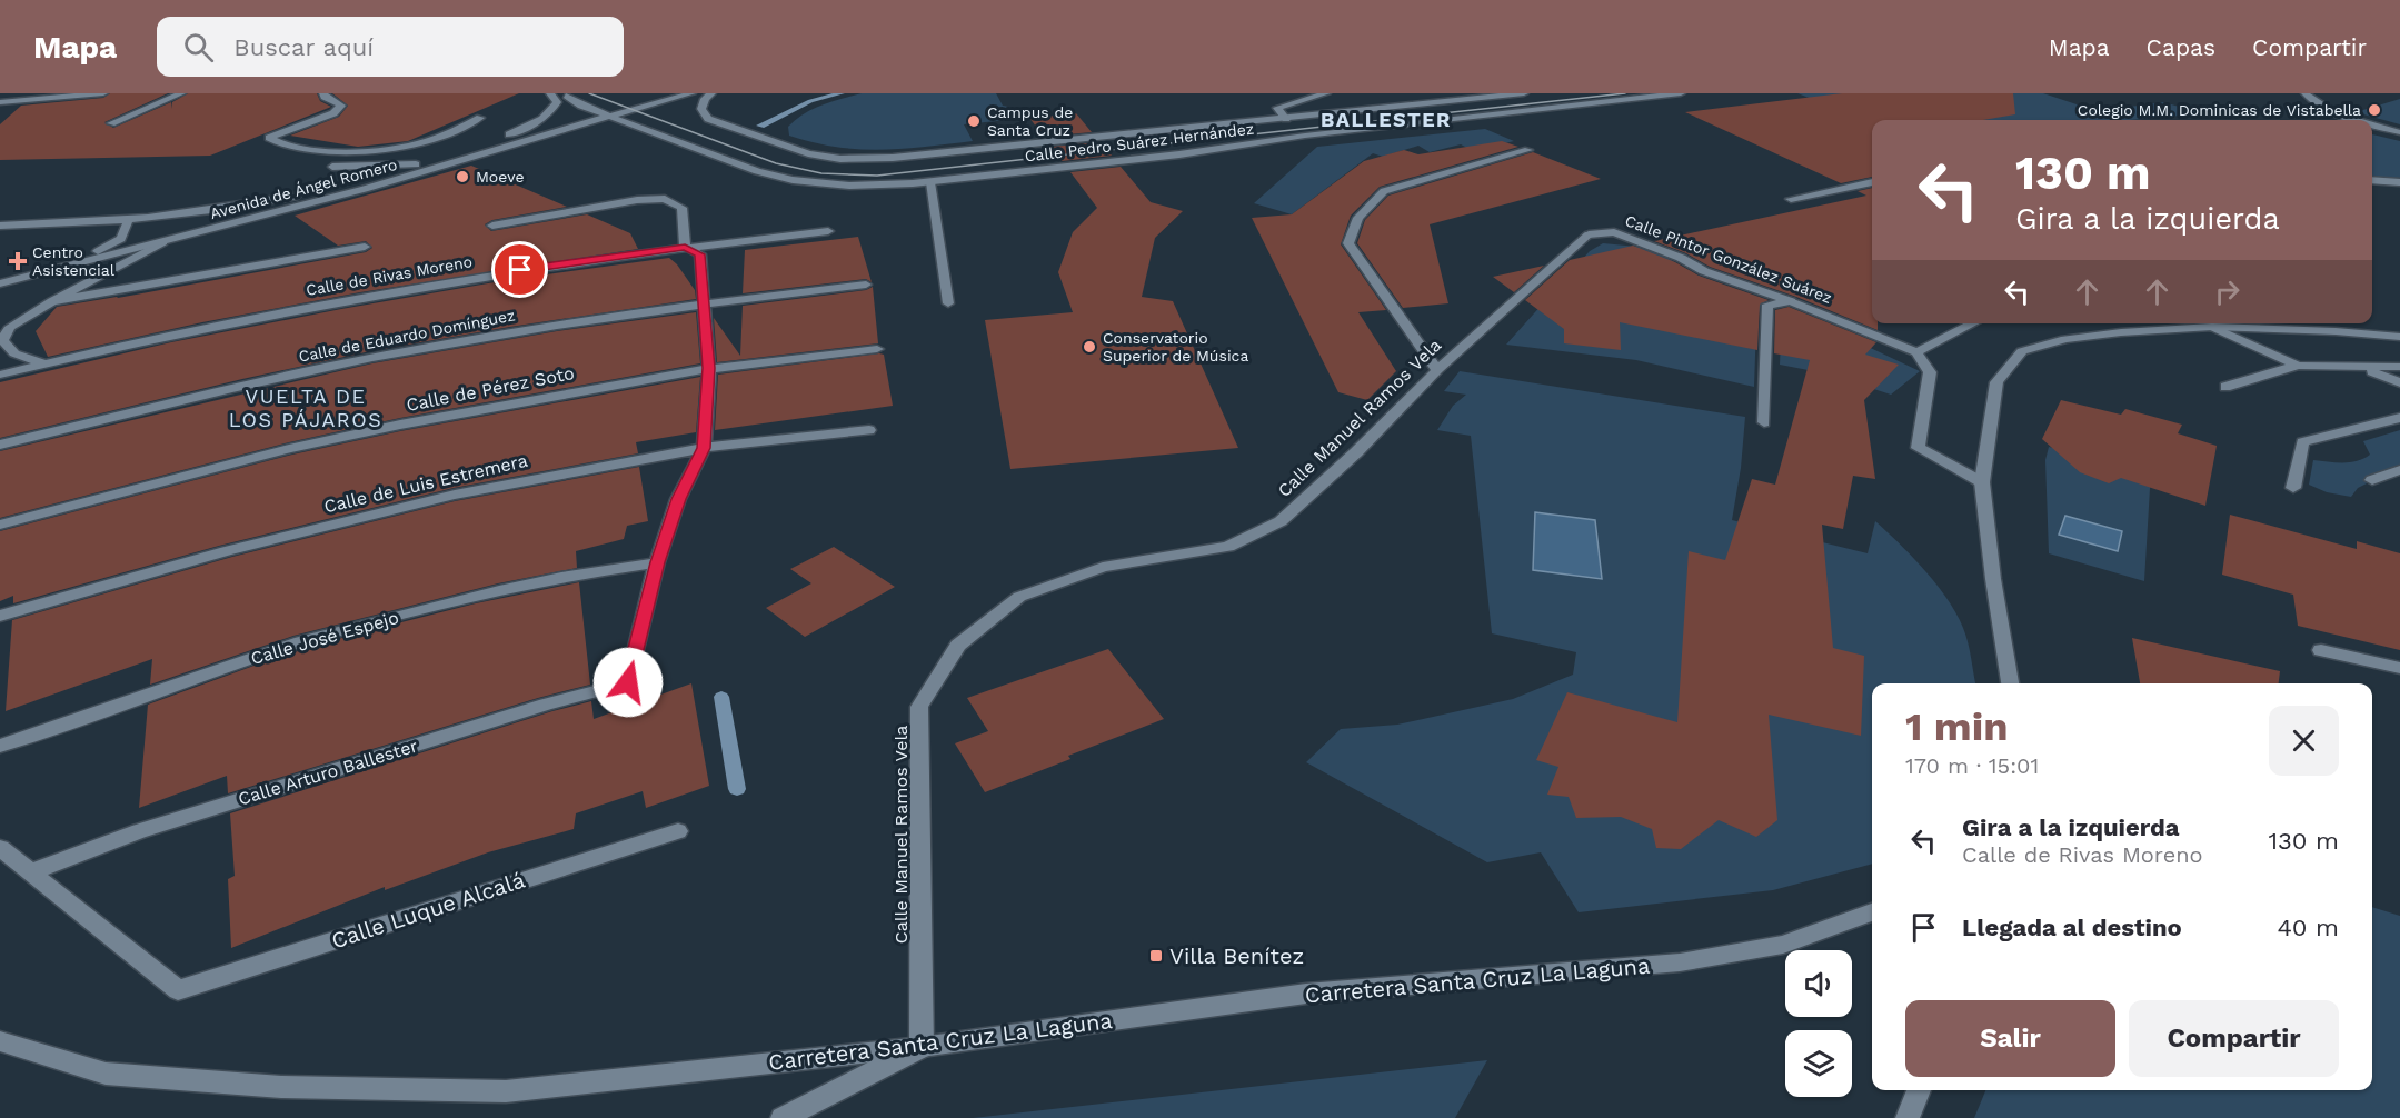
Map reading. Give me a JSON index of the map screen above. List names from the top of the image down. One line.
{"streets":{"street":["Calle Pedro Suárez Hernández","Avenida de Ángel Romero","Calle Pintor González Suárez","Calle de Rivas Moreno","Calle de Eduardo Domínguez","Calle de Pérez Soto","Calle Manuel Ramos Vela","Calle de Luis Estremera","Calle José Espejo","Calle Arturo Ballester","Calle Luque Alcalá","Carretera Santa Cruz La Laguna"]},"crossings":[["Calle Pedro Suárez Hernández","Avenida de Ángel Romero"],["Calle Pintor González Suárez","Calle Manuel Ramos Vela"],["Calle Manuel Ramos Vela","Carretera Santa Cruz La Laguna"],["Calle José Espejo","Calle Arturo Ballester"],["Calle Arturo Ballester","Calle Luque Alcalá"]],"districts":["BALLESTER","VUELTA DE LOS PÁJAROS"],"places":{"other":["Colegio M.M. Dominicas de Vistabella","Campus de Santa Cruz","Moeve","Conservatorio Superior de Música"],"health":["Centro Asistencial"],"transit":["Villa Benítez"]},"page":{"header":"Mapa","search":"Buscar aquí","nav":["Mapa","Capas","Compartir"],"turn":["130 m","Gira a la izquierda"],"heading":["1 min","170 m · 15:01"],"list":[{"name":"Gira a la izquierda","note":"Calle de Rivas Moreno","value":"130 m"},{"name":"Llegada al destino","value":"40 m"}],"buttons":["Salir","Compartir"]}}
